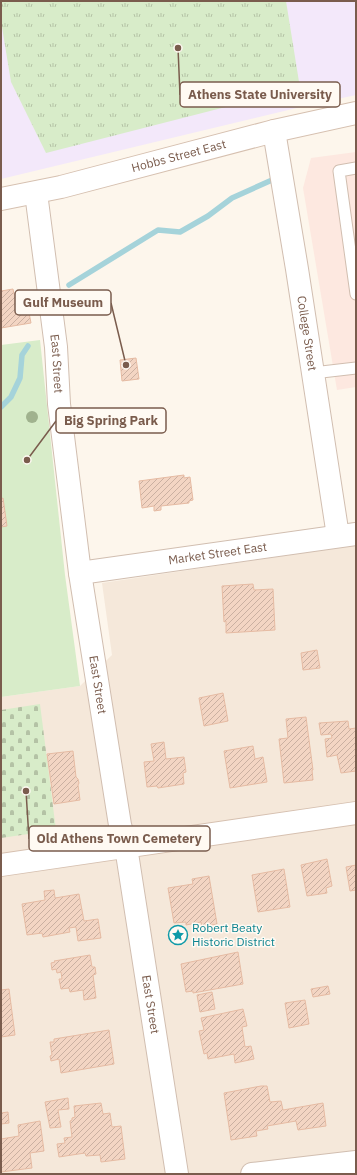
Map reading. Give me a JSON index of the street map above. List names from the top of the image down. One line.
{"streets":{"street":["Hobbs Street East","College Street","East Street","Market Street East"]},"crossings":[["Hobbs Street East","College Street"],["Hobbs Street East","East Street"],["College Street","Market Street East"],["East Street","Market Street East"]],"places":{"other":["Athens State University","Gulf Museum","Big Spring Park","Old Athens Town Cemetery"],"place":["Robert Beaty Historic District"]}}
